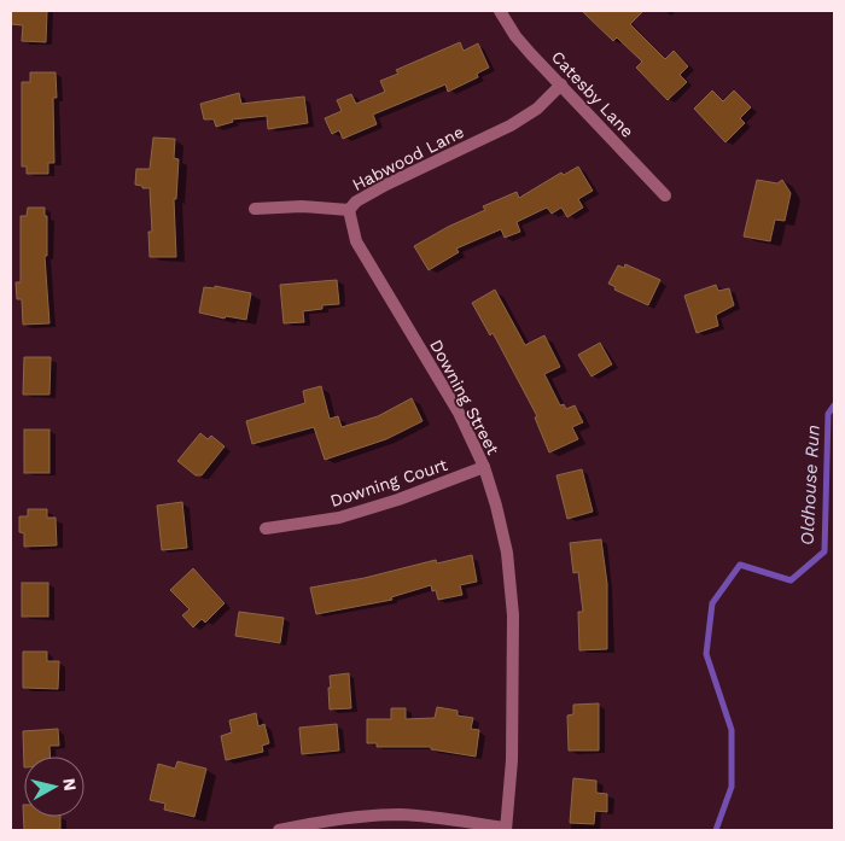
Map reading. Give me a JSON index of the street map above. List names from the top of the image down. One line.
{"streets":{"street":["Catesby Lane","Habwood Lane","Downing Street","Downing Court"]},"crossings":[["Catesby Lane","Habwood Lane"],["Habwood Lane","Downing Street"],["Downing Street","Downing Court"]],"water":["Oldhouse Run"],"north":"right"}
